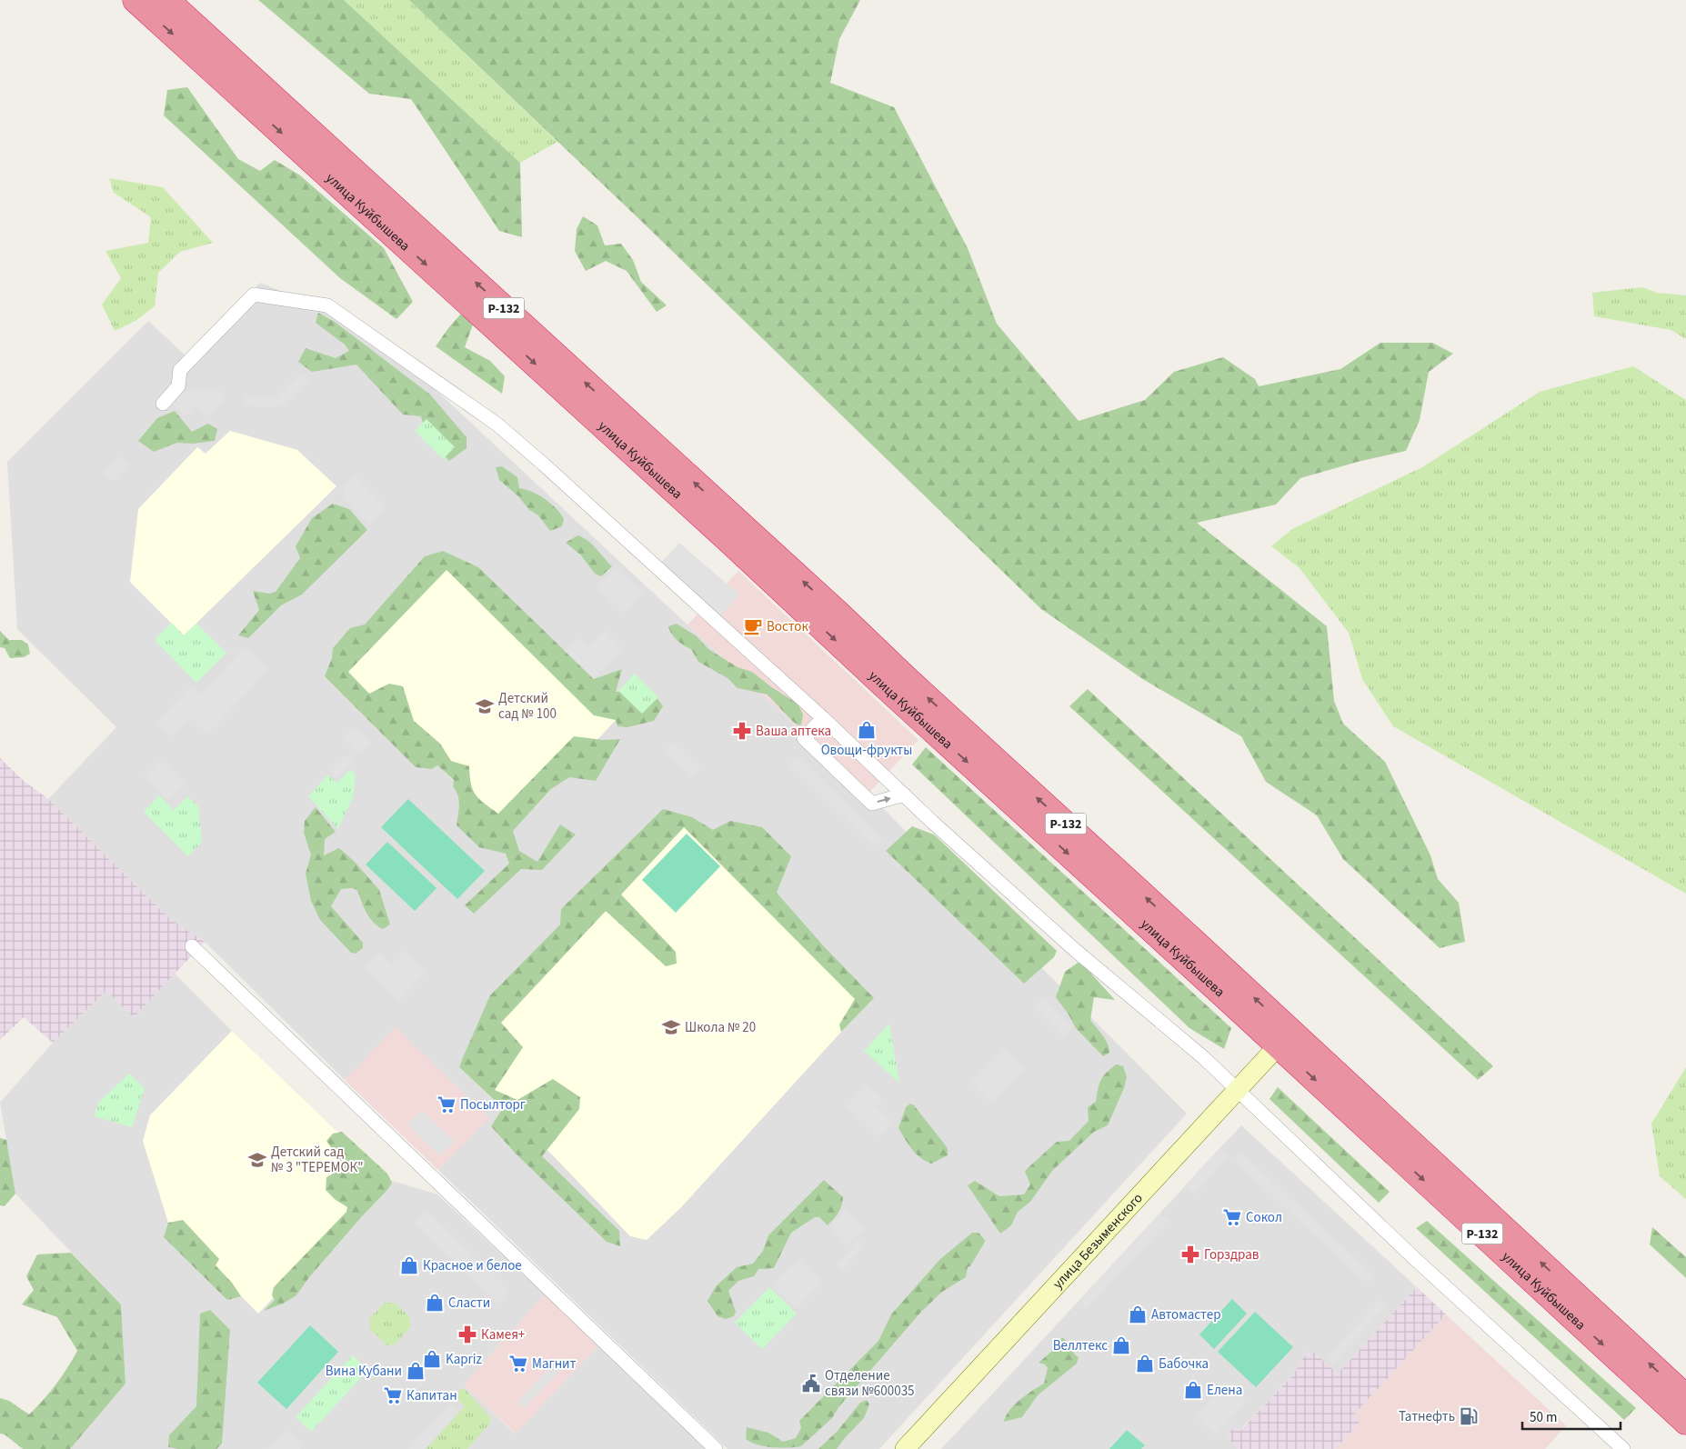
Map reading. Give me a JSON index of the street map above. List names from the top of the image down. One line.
{"streets":{"highway":["улица Куйбышева","Р-132"],"main road":["улица Безыменского"]},"crossings":[["улица Куйбышева","улица Безыменского"]],"places":{"cafe":["Восток"],"school or university":["Детский сад № 100","Школа № 20","Детский сад № 3 \"ТЕРЕМОК\""],"shop":["Овощи-фрукты","Красное и белое","Сласти","Автомастер","Веллтекс","Kapriz","Бабочка","Вина Кубани","Елена"],"pharmacy":["Ваша аптека","Горздрав","Камея+"],"supermarket":["Посылторг","Сокол","Магнит","Капитан"],"public building":["Отделение связи №600035"],"fuel station":["Татнефть"]},"scale_bar":"50 m"}
